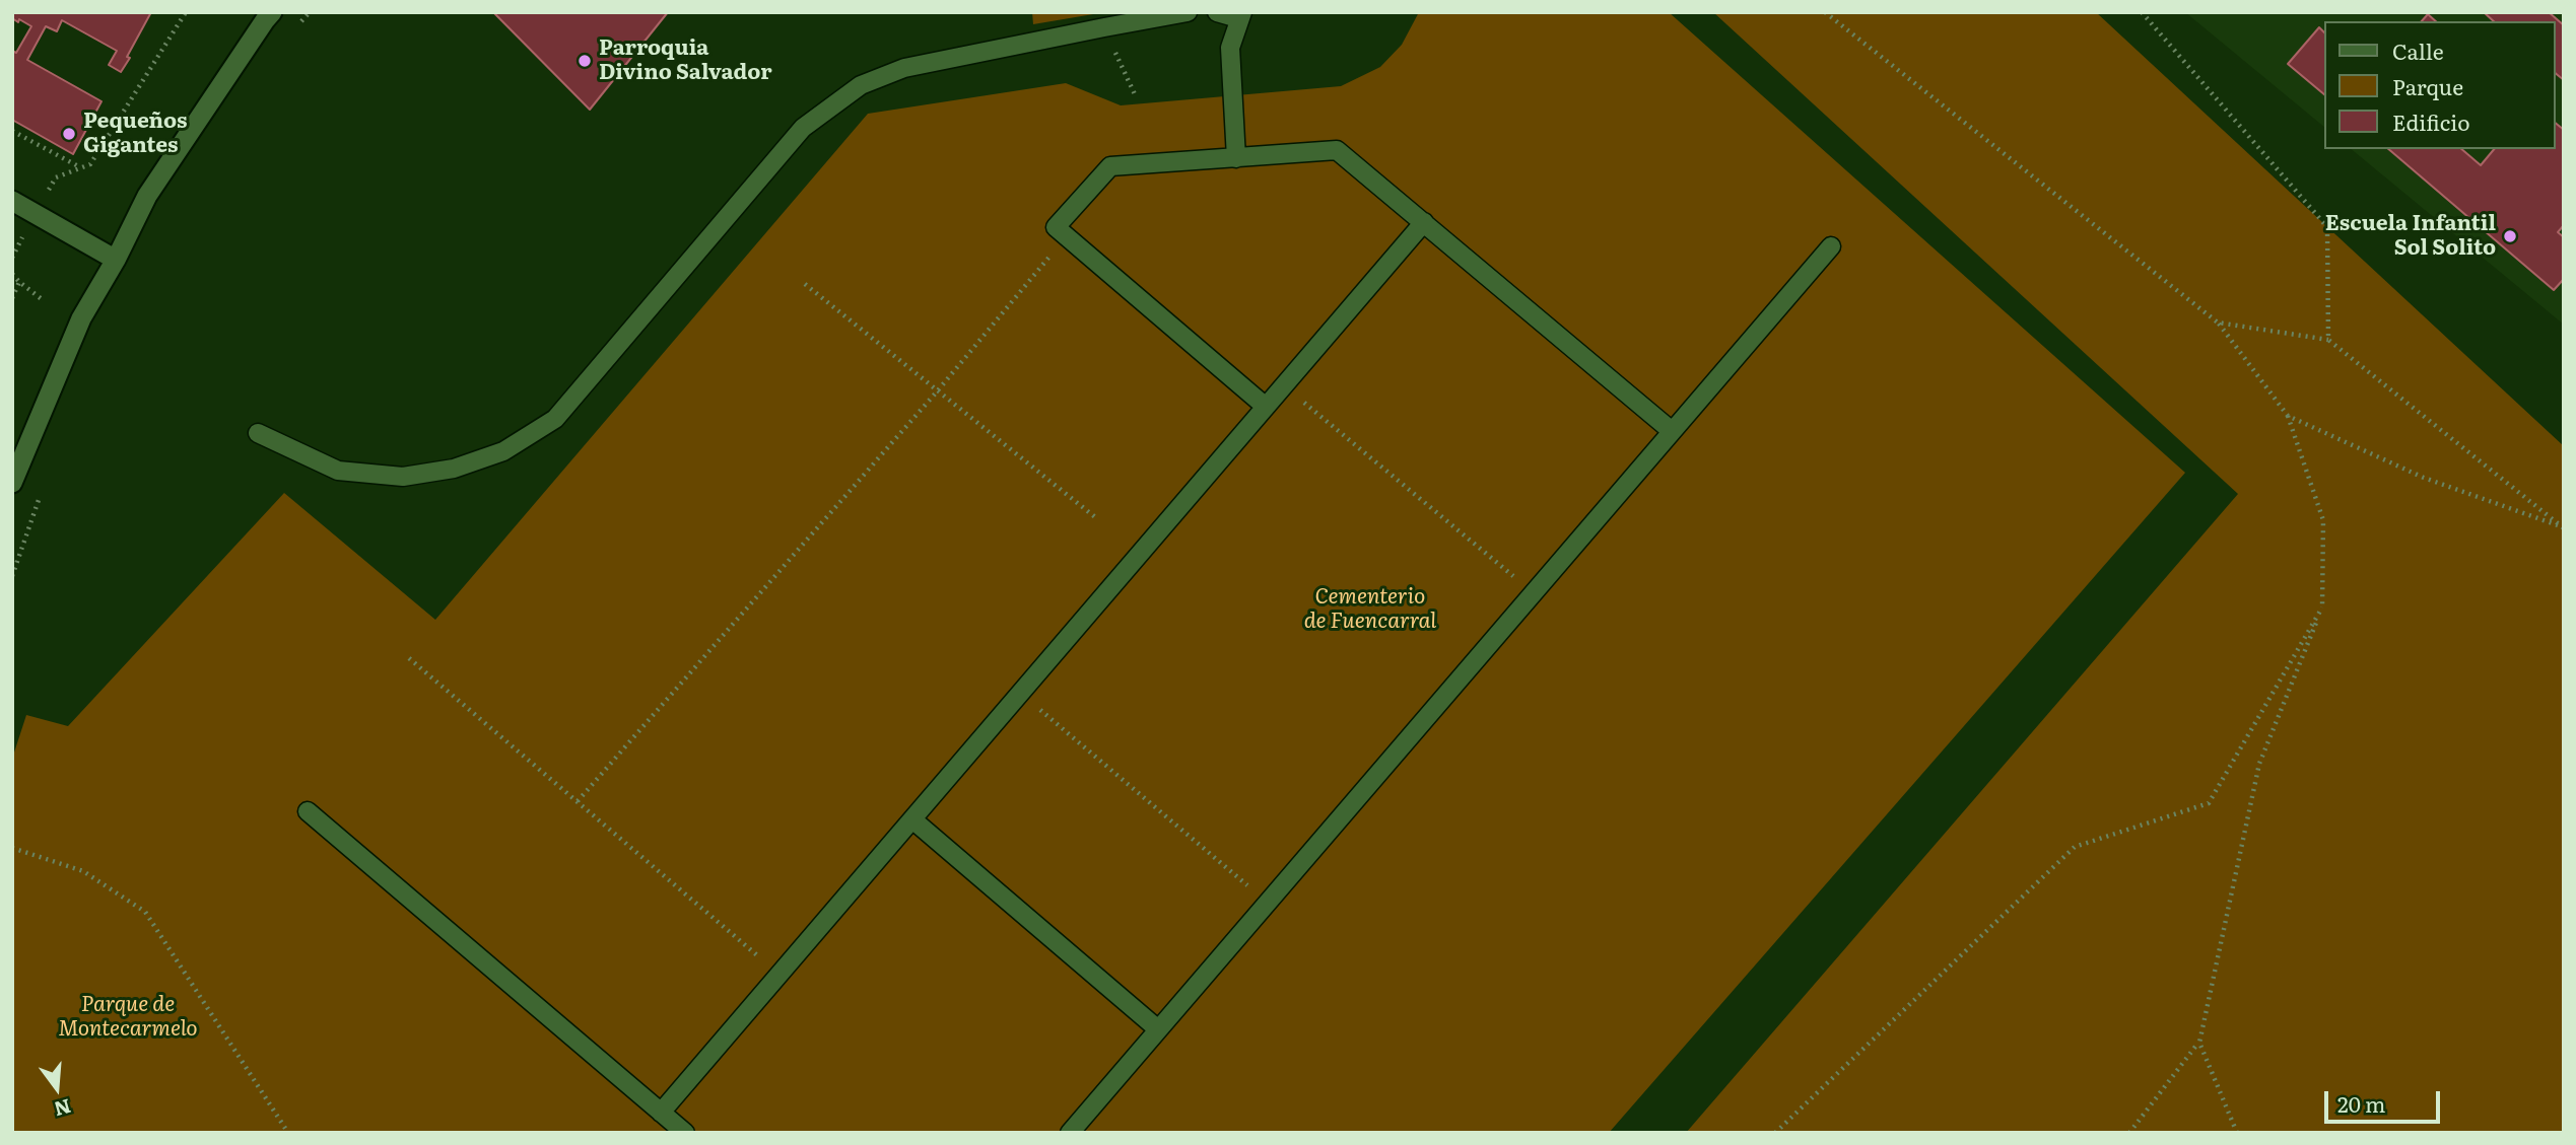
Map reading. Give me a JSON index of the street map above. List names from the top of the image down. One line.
{"parks":["Cementerio de Fuencarral","Parque de Montecarmelo"],"places":["Parroquia Divino Salvador","Pequeños Gigantes","Escuela Infantil Sol Solito"],"legend":["Calle","Parque","Edificio"],"scale_bar":"20 m","north":"bottom"}
